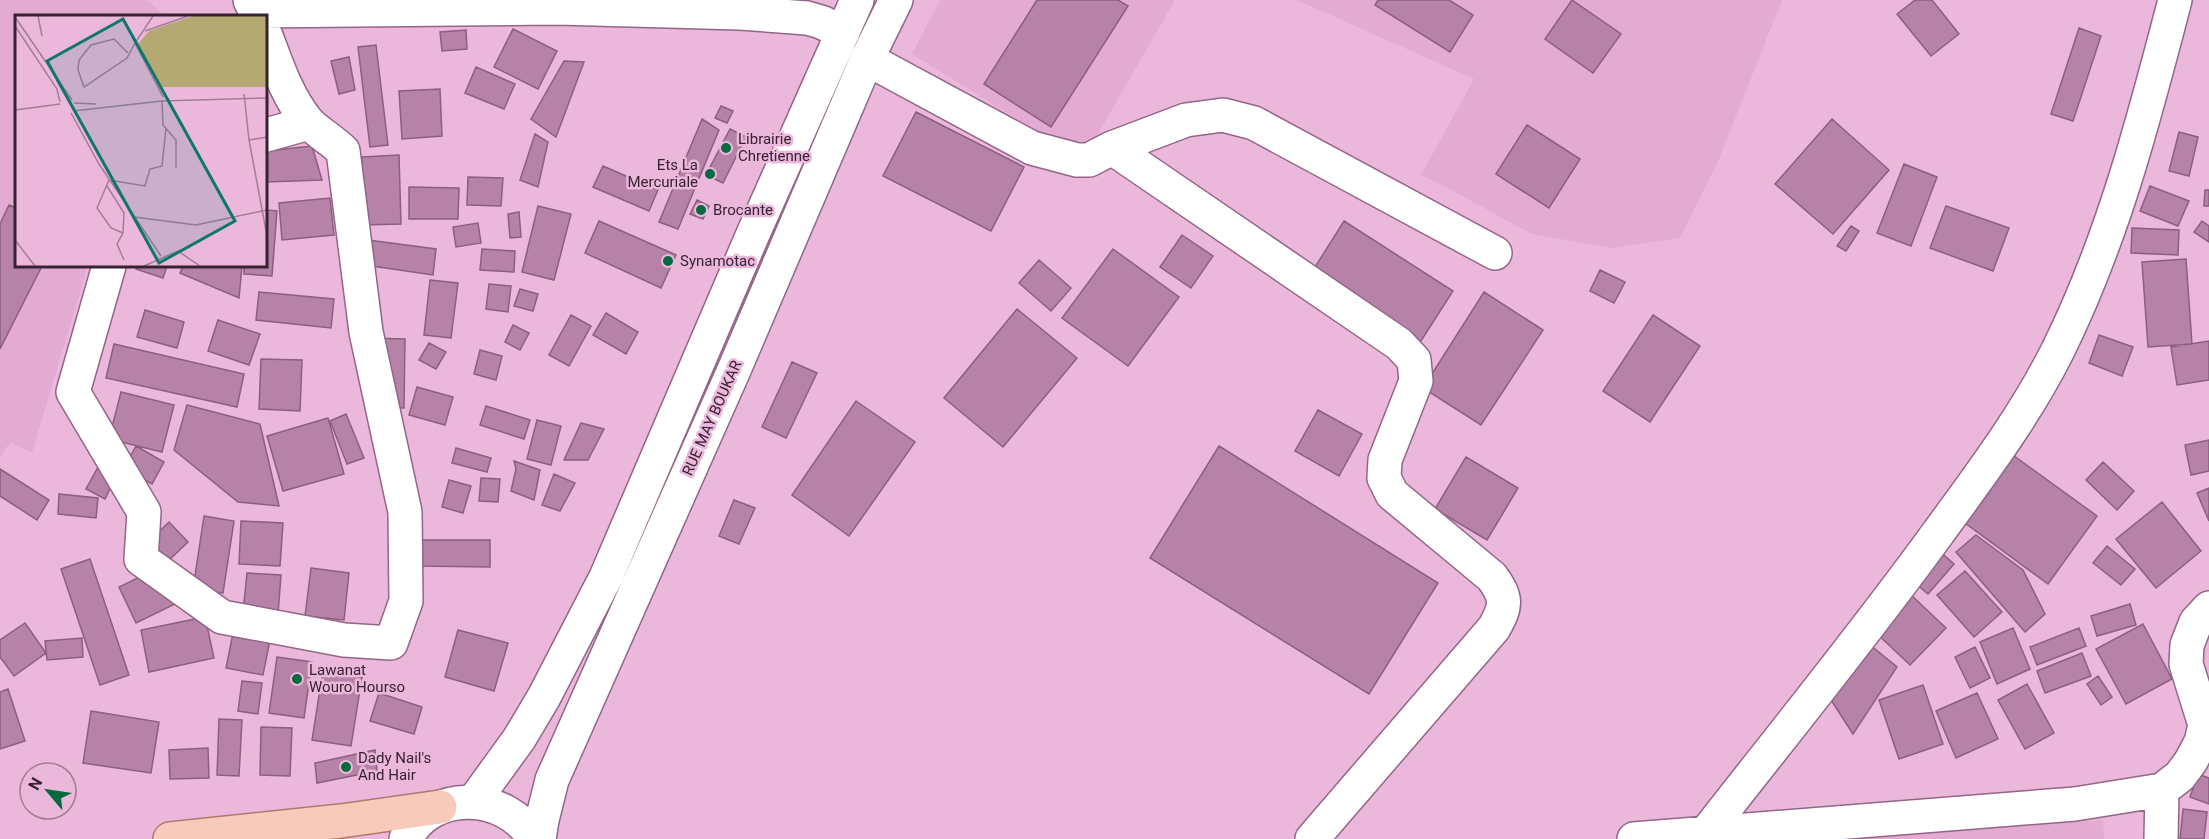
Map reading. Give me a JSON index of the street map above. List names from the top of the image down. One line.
{"streets":{"street":["RUE MAY BOUKAR"]},"places":["Librairie Chretienne","Ets La Mercuriale","Brocante","Synamotac","Lawanat Wouro Hourso","Dady Nail's And Hair"],"north":"top left"}
